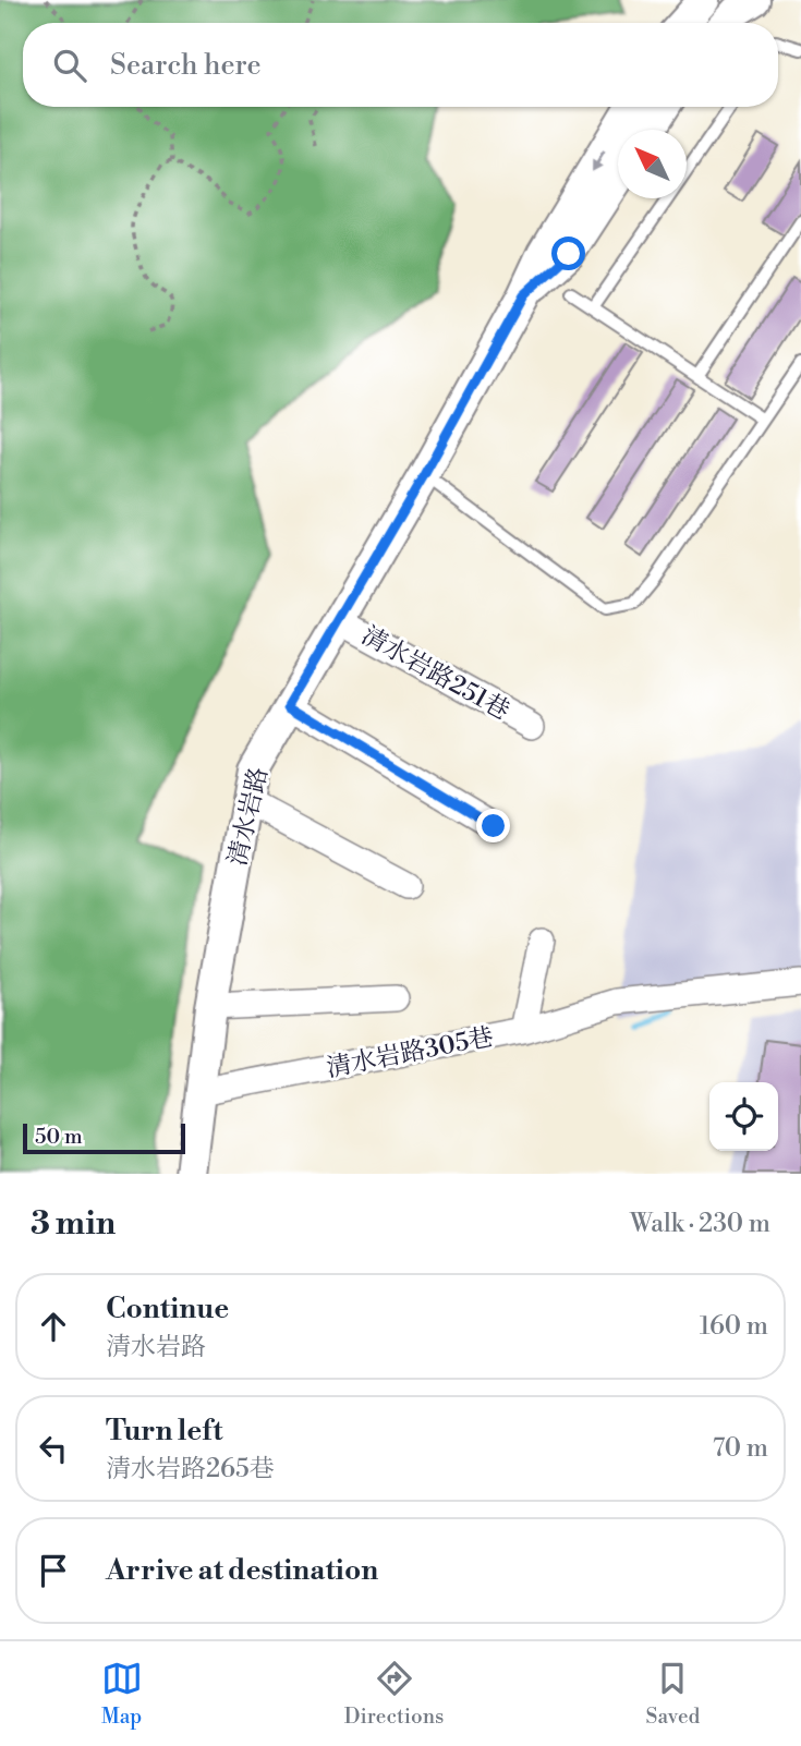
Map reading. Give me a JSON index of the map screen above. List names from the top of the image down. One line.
{"streets":{"street":["清水岩路251巷","清水岩路","清水岩路305巷"]},"crossings":[["清水岩路251巷","清水岩路"],["清水岩路","清水岩路305巷"]],"scale_bar":"50 m","north":"top left","page":{"search":"Search here","scale":"50 m","heading":["3 min","Walk · 230 m"],"list":[["Continue","清水岩路","160 m"],["Turn left","清水岩路265巷","70 m"],"Arrive at destination"],"nav":["Map","Directions","Saved"]}}
